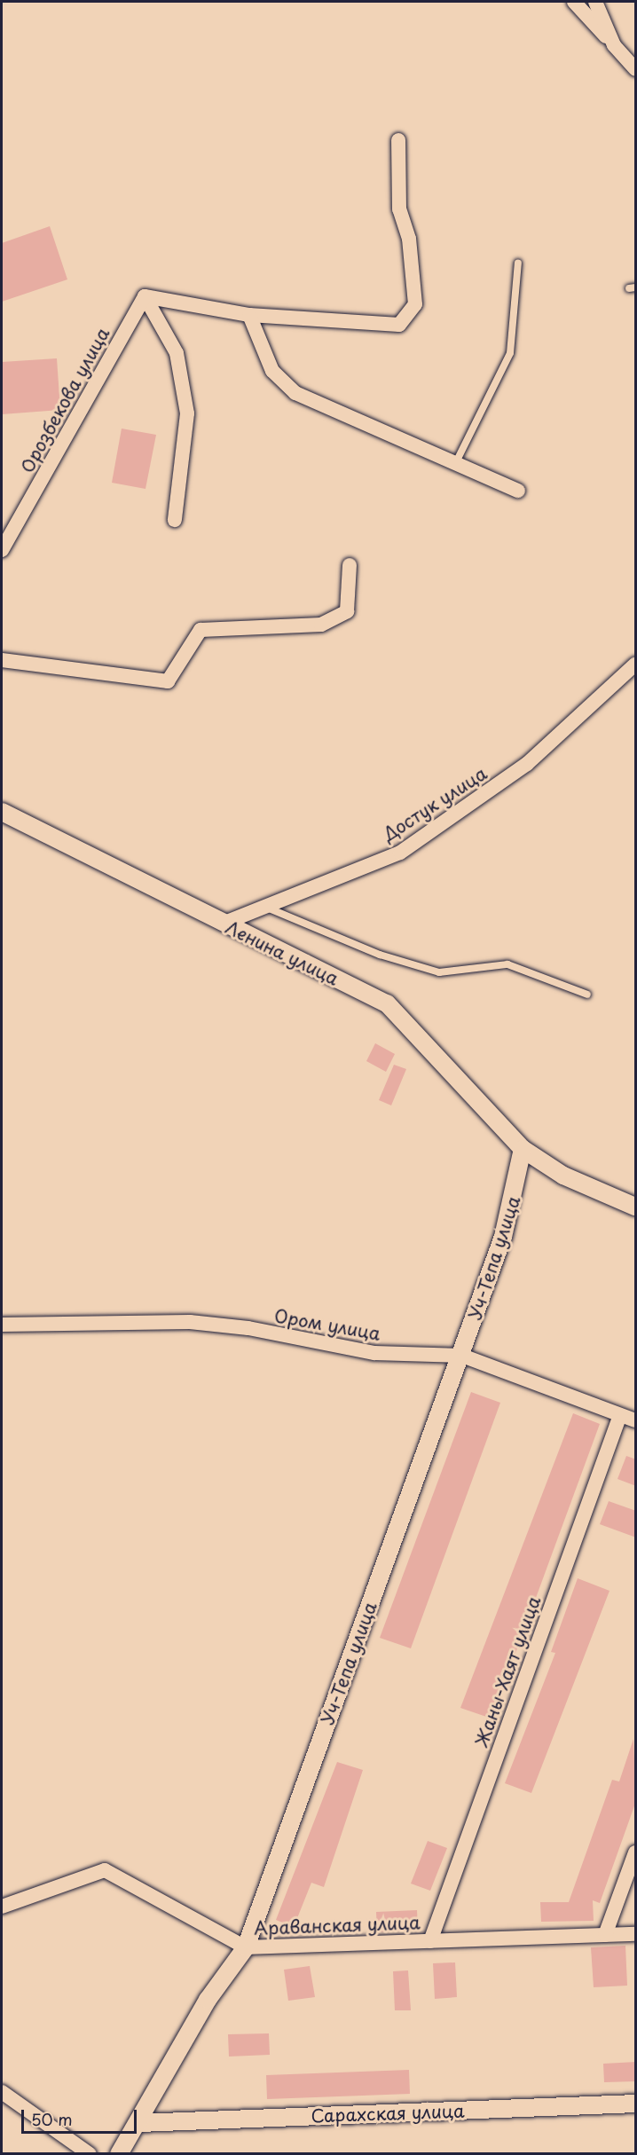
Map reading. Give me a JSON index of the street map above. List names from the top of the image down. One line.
{"streets":{"street":["Орозбекова улица","Достук улица","Ленина улица","Уч-Тепа улица","Ором улица","Жаны-Хаят улица","Араванская улица","Сарахская улица"]},"crossings":[["Достук улица","Ленина улица"],["Ленина улица","Уч-Тепа улица"],["Уч-Тепа улица","Ором улица"],["Уч-Тепа улица","Араванская улица"],["Уч-Тепа улица","Сарахская улица"],["Ором улица","Жаны-Хаят улица"],["Жаны-Хаят улица","Араванская улица"]],"scale_bar":"50 m"}
